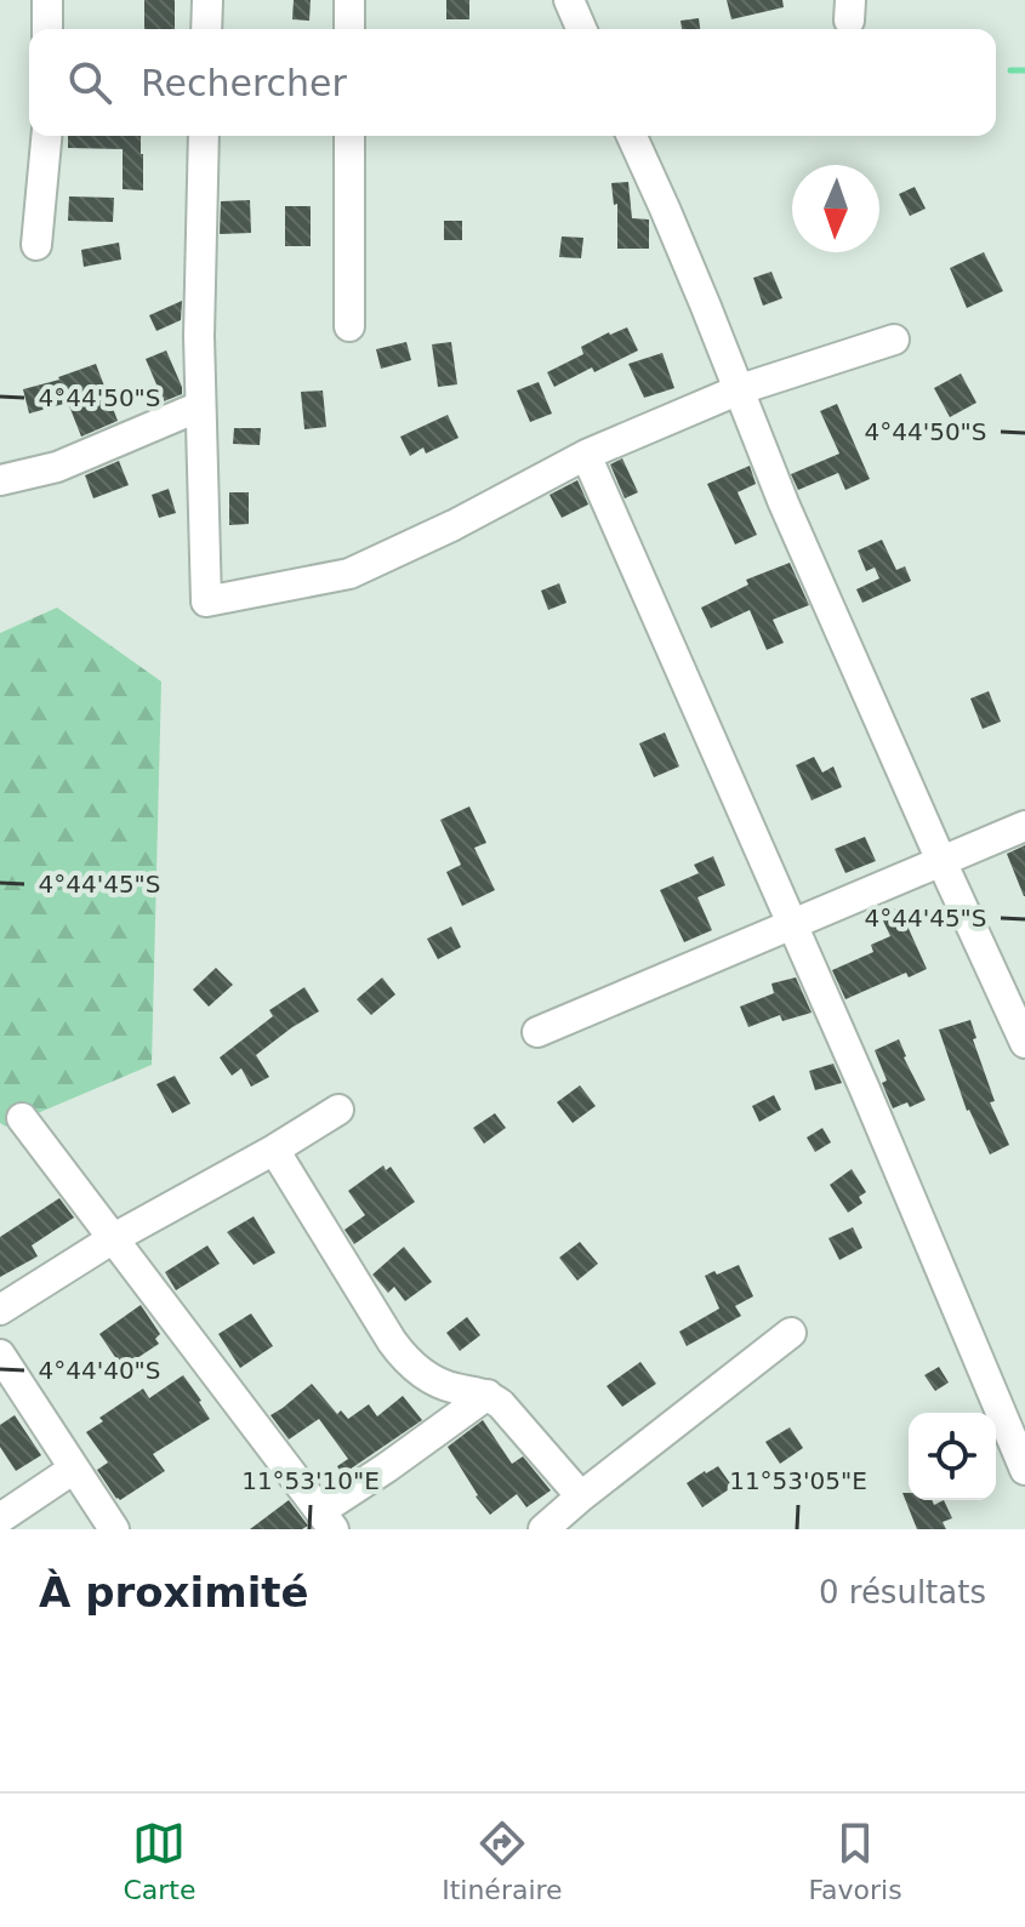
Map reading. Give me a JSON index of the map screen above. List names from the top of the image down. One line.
{"north":"bottom","page":{"search":"Rechercher","heading":["À proximité","0 résultats"],"nav":["Carte","Itinéraire","Favoris"]},"coordinates":["4°44'50\"S","4°44'45\"S","4°44'40\"S","11°53'10\"E","11°53'05\"E"]}
